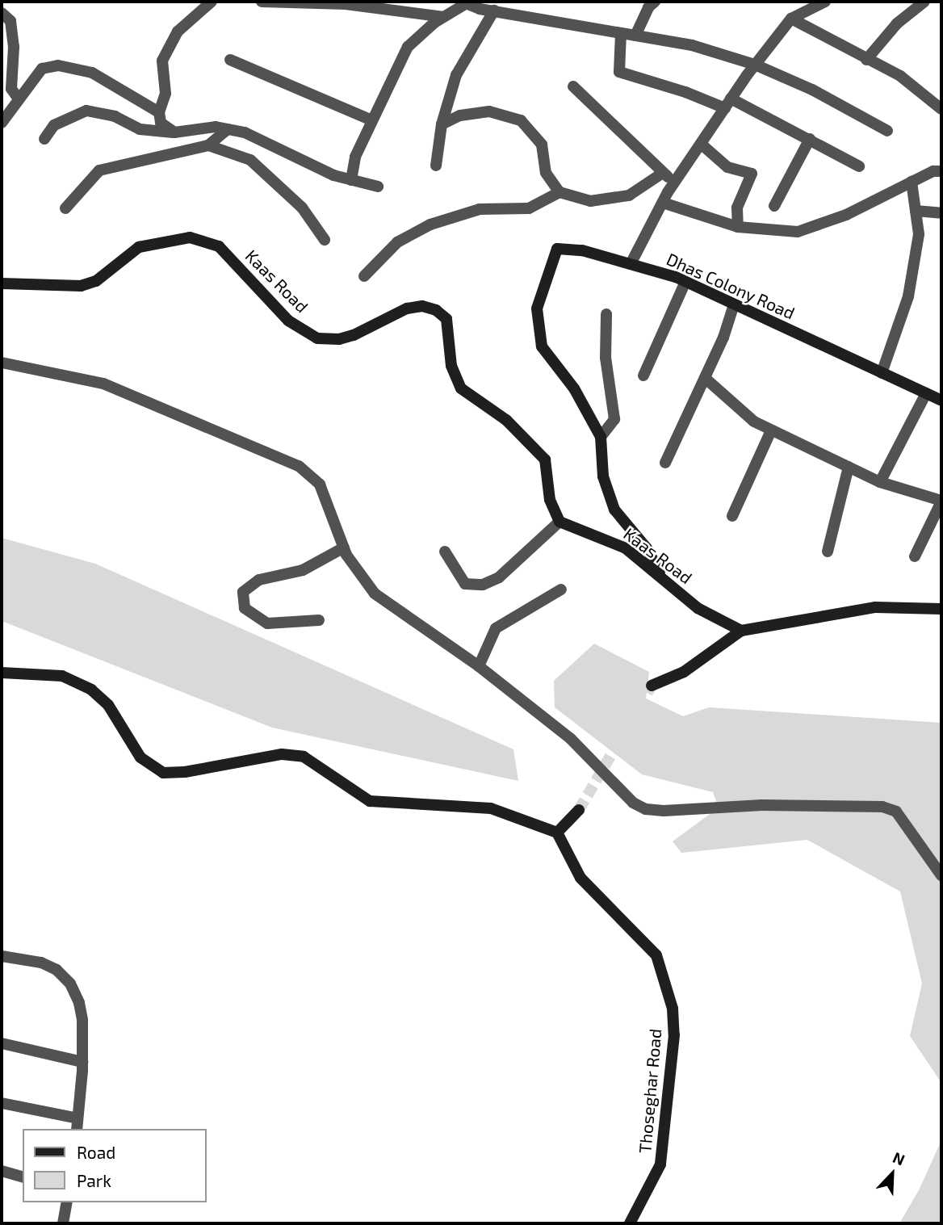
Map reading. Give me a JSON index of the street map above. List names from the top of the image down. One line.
{"streets":{"main road":["Kaas Road","Dhas Colony Road","Thoseghar Road"]},"crossings":[["Kaas Road","Dhas Colony Road"]],"legend":["Road","Park"],"north":"top right"}
